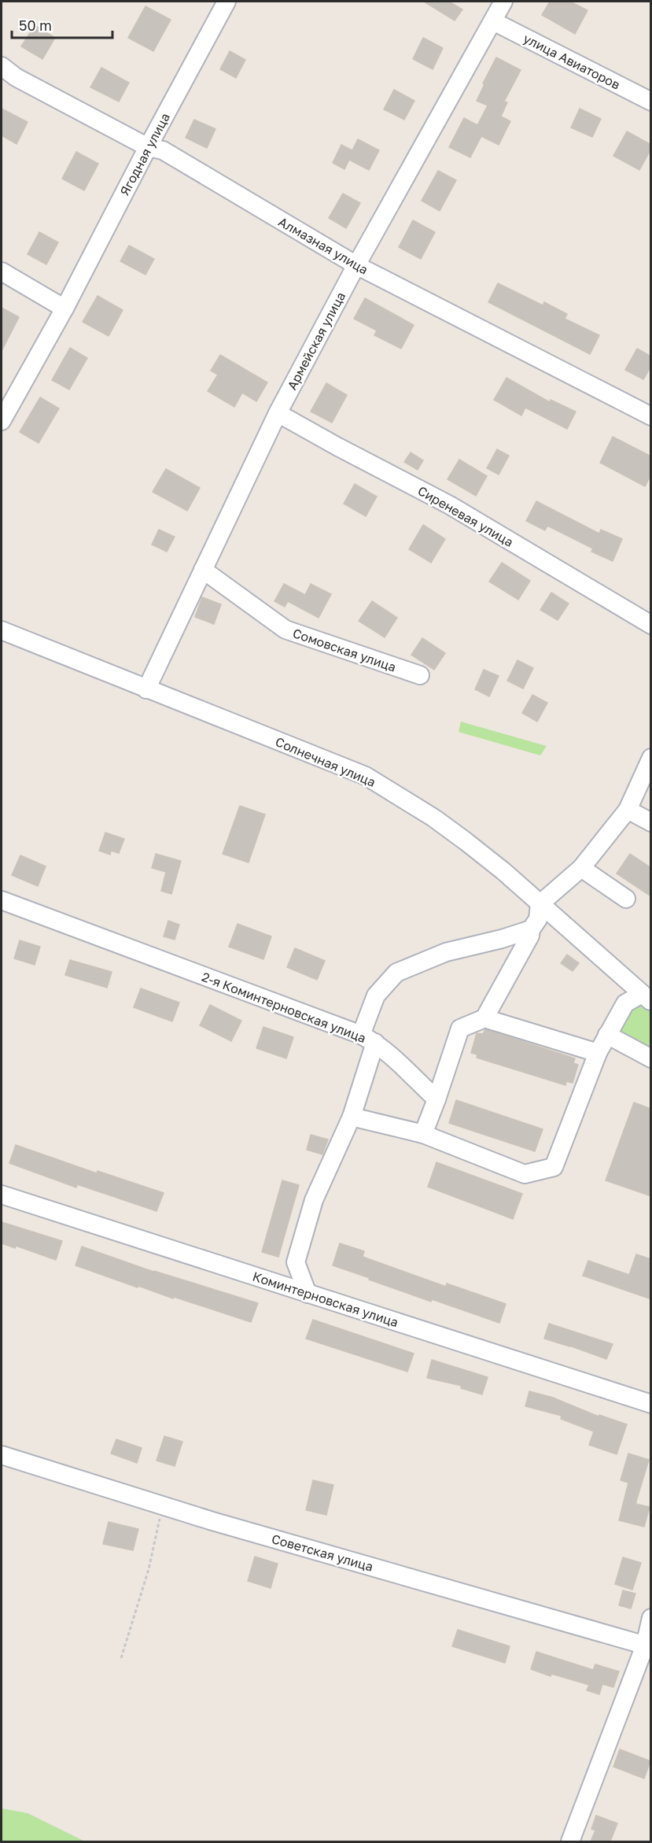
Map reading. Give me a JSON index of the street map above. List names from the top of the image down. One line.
{"streets":{"street":["улица Авиаторов","Ягодная улица","Алмазная улица","Армейская улица","Сиреневая улица","Сомовская улица","Солнечная улица","2-я Коминтерновская улица","Коминтерновская улица","Советская улица"]},"crossings":[["улица Авиаторов","Армейская улица"],["Ягодная улица","Алмазная улица"],["Алмазная улица","Армейская улица"],["Армейская улица","Сиреневая улица"],["Армейская улица","Сомовская улица"],["Армейская улица","Солнечная улица"]],"scale_bar":"50 m"}
